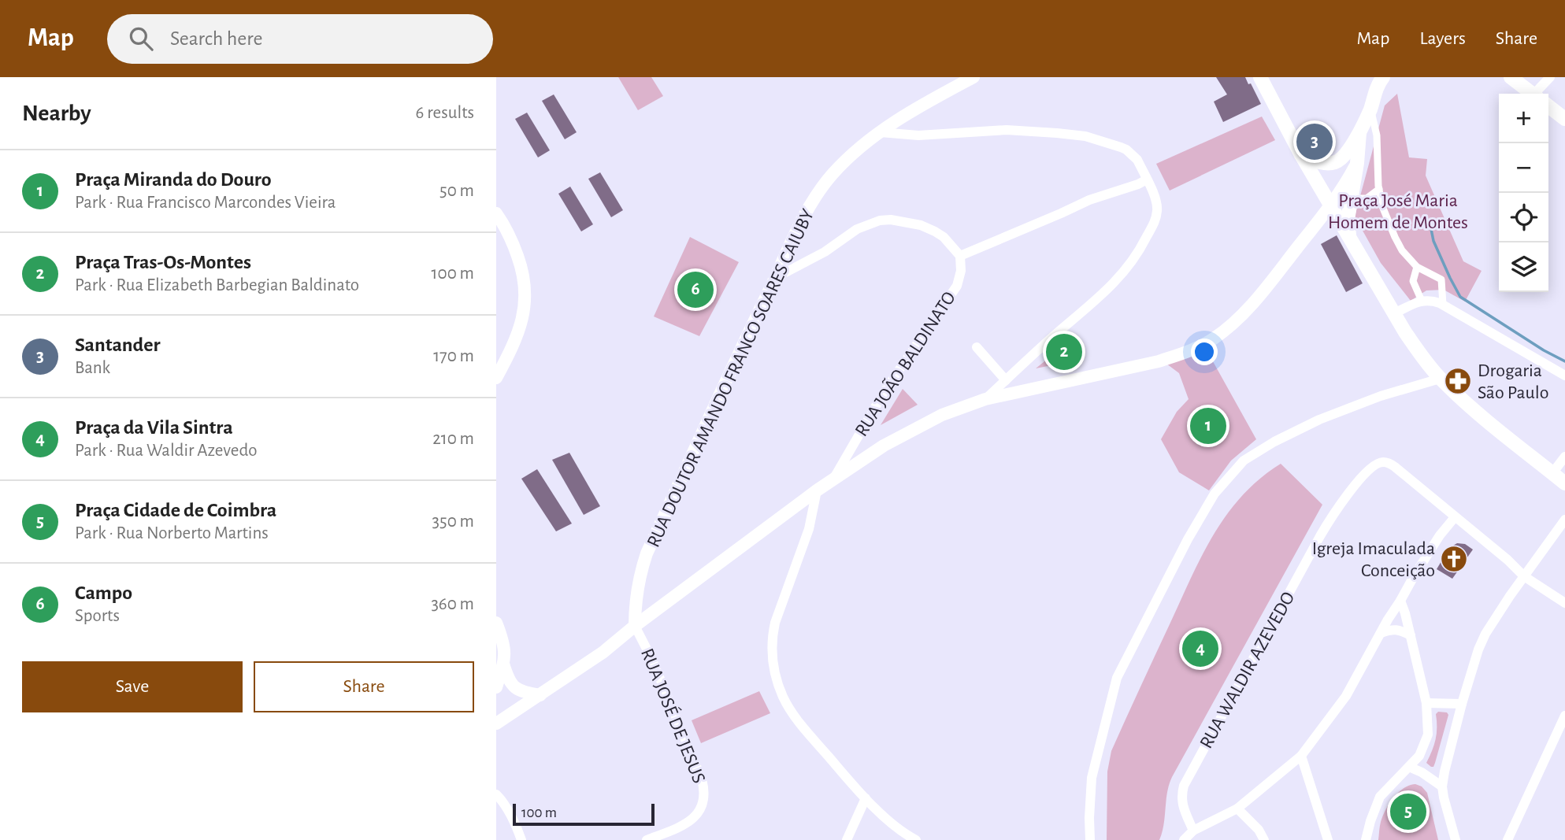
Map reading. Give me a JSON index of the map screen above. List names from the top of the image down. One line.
{"streets":{"street":["RUA JOÃO BALDINATO","RUA DOUTOR AMANDO FRANCO SOARES CAIUBY","RUA WALDIR AZEVEDO","RUA JOSÉ DE JESUS"]},"crossings":[["RUA DOUTOR AMANDO FRANCO SOARES CAIUBY","RUA JOSÉ DE JESUS"]],"parks":["Praça José Maria Homem de Montes"],"places":{"pharmacy":["Drogaria São Paulo"],"church":["Igreja Imaculada Conceição"]},"scale_bar":"100 m","page":{"header":"Map","search":"Search here","nav":["Map","Layers","Share"],"heading":["Nearby","6 results"],"map_buttons":["+","−"],"pins":["3","6","2","1","4","5"],"list":[{"mark":"1","name":"Praça Miranda do Douro","note":"Park · Rua Francisco Marcondes Vieira","value":"50 m"},{"mark":"2","name":"Praça Tras-Os-Montes","note":"Park · Rua Elizabeth Barbegian Baldinato","value":"100 m"},{"mark":"3","name":"Santander","note":"Bank","value":"170 m"},{"mark":"4","name":"Praça da Vila Sintra","note":"Park · Rua Waldir Azevedo","value":"210 m"},{"mark":"5","name":"Praça Cidade de Coimbra","note":"Park · Rua Norberto Martins","value":"350 m"},{"mark":"6","name":"Campo","note":"Sports","value":"360 m"}],"buttons":["Save","Share"],"scale":"100 m"}}
